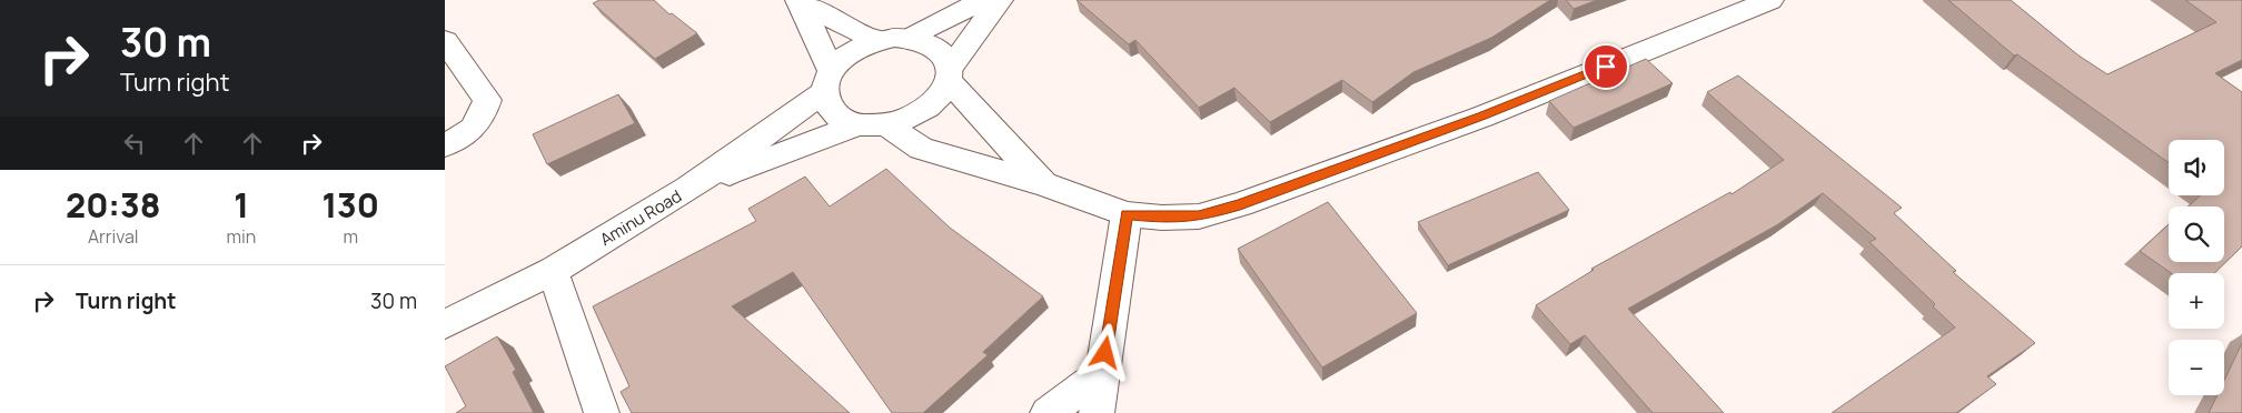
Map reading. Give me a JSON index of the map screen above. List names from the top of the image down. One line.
{"streets":{"street":["Aminu Road"]},"page":{"turn":["30 m","Turn right"],"map_buttons":["+","−"],"eta":["20:38","Arrival","1","min","130","m"],"list":[{"name":"Turn right","value":"30 m"}]}}
